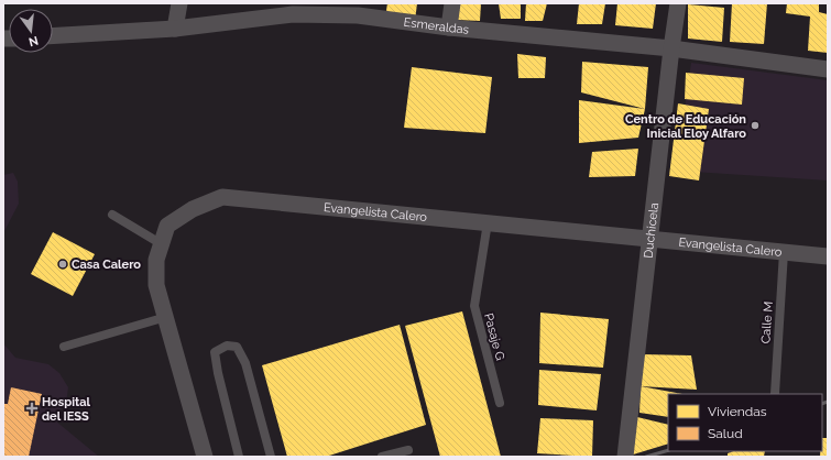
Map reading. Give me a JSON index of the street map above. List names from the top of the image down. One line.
{"streets":{"street":["Esmeraldas","Evangelista Calero","Duchicela"],"lane":["Calle M","Pasaje G"]},"crossings":[["Esmeraldas","Duchicela"],["Evangelista Calero","Duchicela"],["Evangelista Calero","Calle M"],["Evangelista Calero","Pasaje G"]],"places":{"other":["Centro de Educación Inicial Eloy Alfaro","Casa Calero"],"health":["Hospital del IESS"]},"legend":["Viviendas","Salud"],"north":"bottom"}
